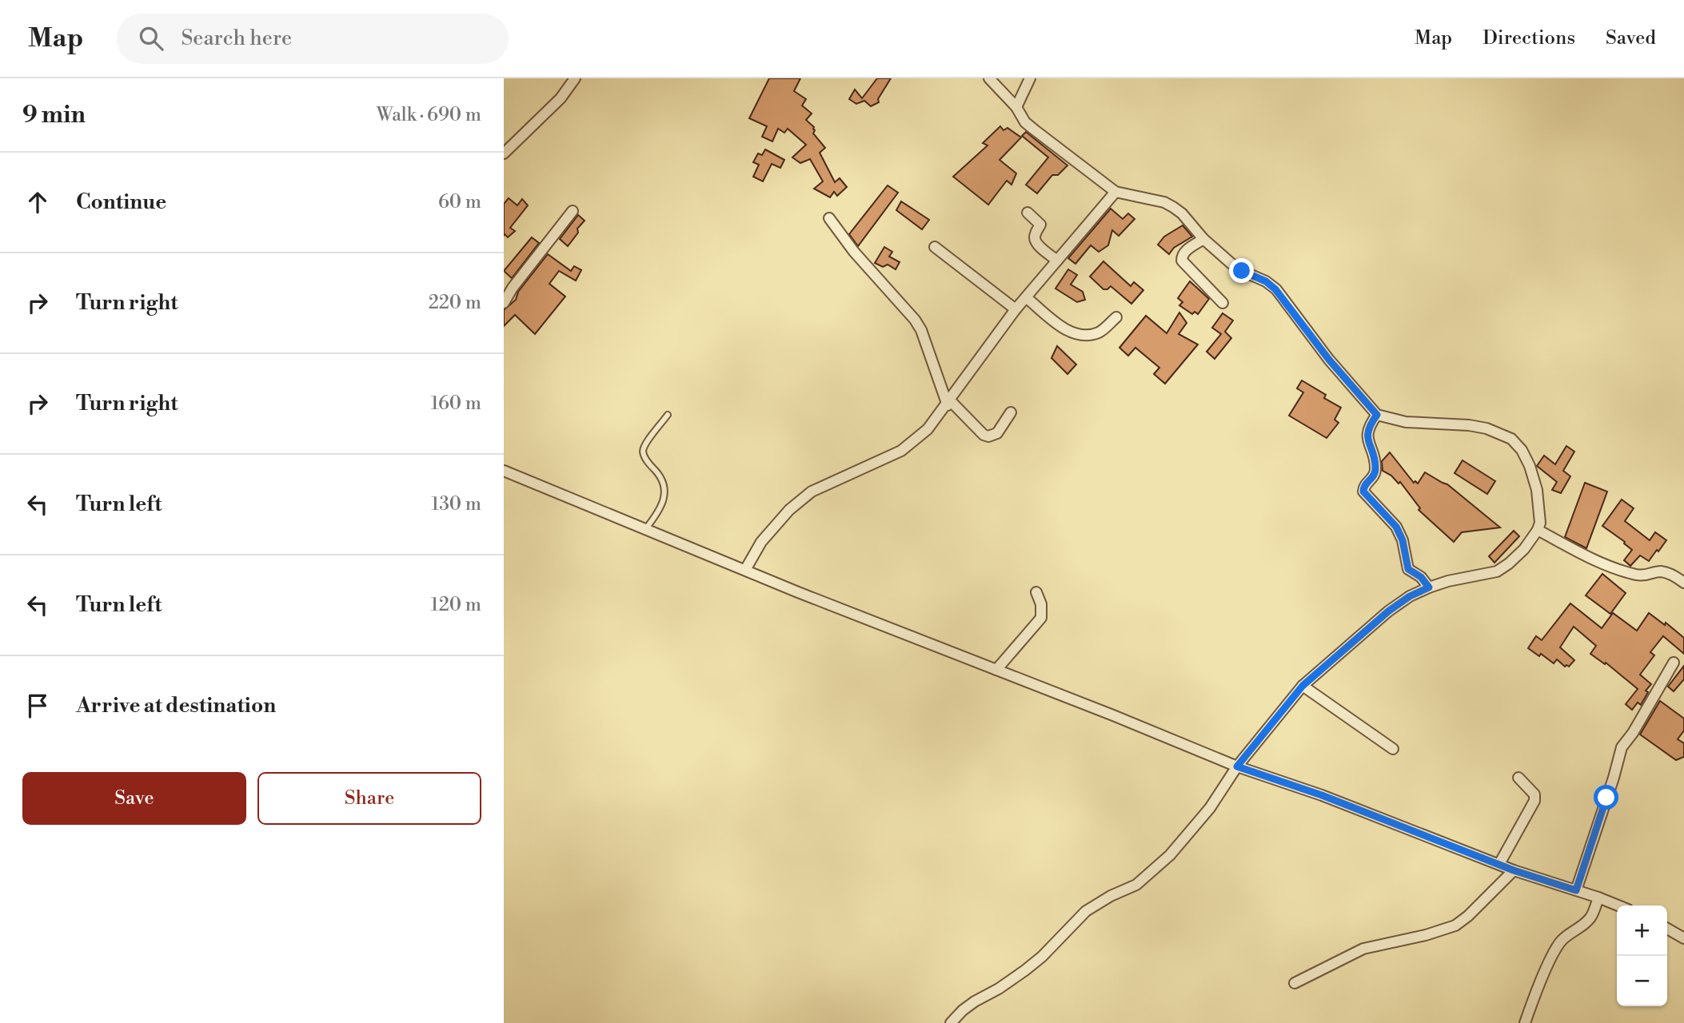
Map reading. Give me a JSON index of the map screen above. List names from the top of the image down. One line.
{"page":{"header":"Map","search":"Search here","nav":["Map","Directions","Saved"],"heading":["9 min","Walk · 690 m"],"list":[["Continue","60 m"],["Turn right","220 m"],["Turn right","160 m"],["Turn left","130 m"],["Turn left","120 m"],"Arrive at destination"],"buttons":["Save","Share"],"map_buttons":["+","−"]}}
